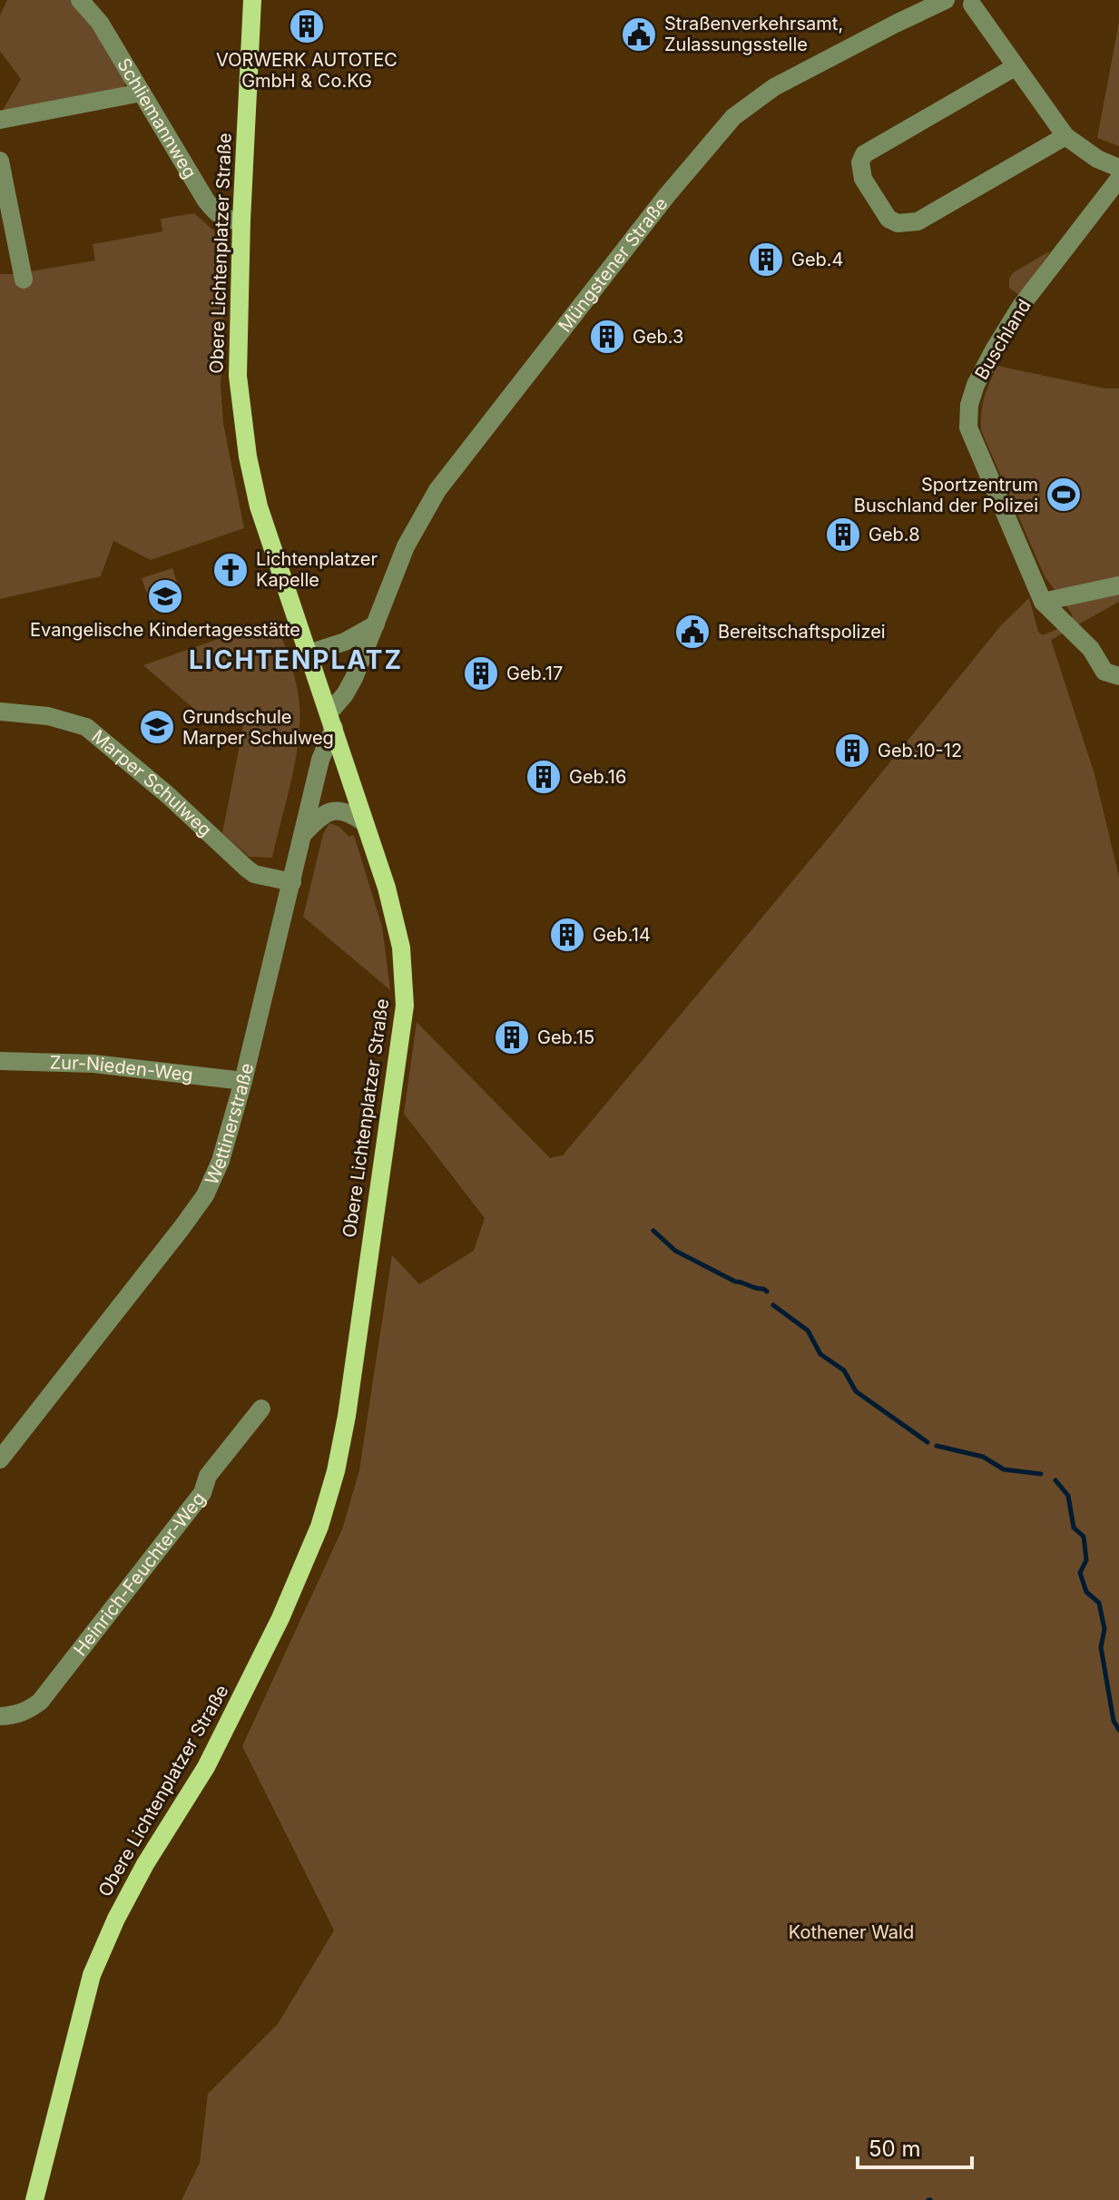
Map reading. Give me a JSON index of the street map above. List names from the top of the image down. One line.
{"streets":{"main road":["Obere Lichtenplatzer Straße"],"street":["Schliemannweg","Müngstener Straße","Buschland","Marper Schulweg","Zur-Nieden-Weg","Wettinerstraße","Heinrich-Feuchter-Weg"]},"crossings":[["Schliemannweg","Obere Lichtenplatzer Straße"],["Obere Lichtenplatzer Straße","Müngstener Straße"],["Obere Lichtenplatzer Straße","Wettinerstraße"],["Müngstener Straße","Wettinerstraße"],["Marper Schulweg","Wettinerstraße"],["Zur-Nieden-Weg","Wettinerstraße"]],"districts":["LICHTENPLATZ"],"parks":["Kothener Wald"],"places":{"building":["VORWERK AUTOTEC GmbH & Co.KG","Geb.4","Geb.3","Geb.8","Geb.17","Geb.10-12","Geb.16","Geb.14","Geb.15"],"public building":["Straßenverkehrsamt, Zulassungsstelle","Bereitschaftspolizei"],"sports":["Sportzentrum Buschland der Polizei"],"church":["Lichtenplatzer Kapelle"],"school or university":["Evangelische Kindertagesstätte","Grundschule Marper Schulweg"]},"scale_bar":"50 m"}
